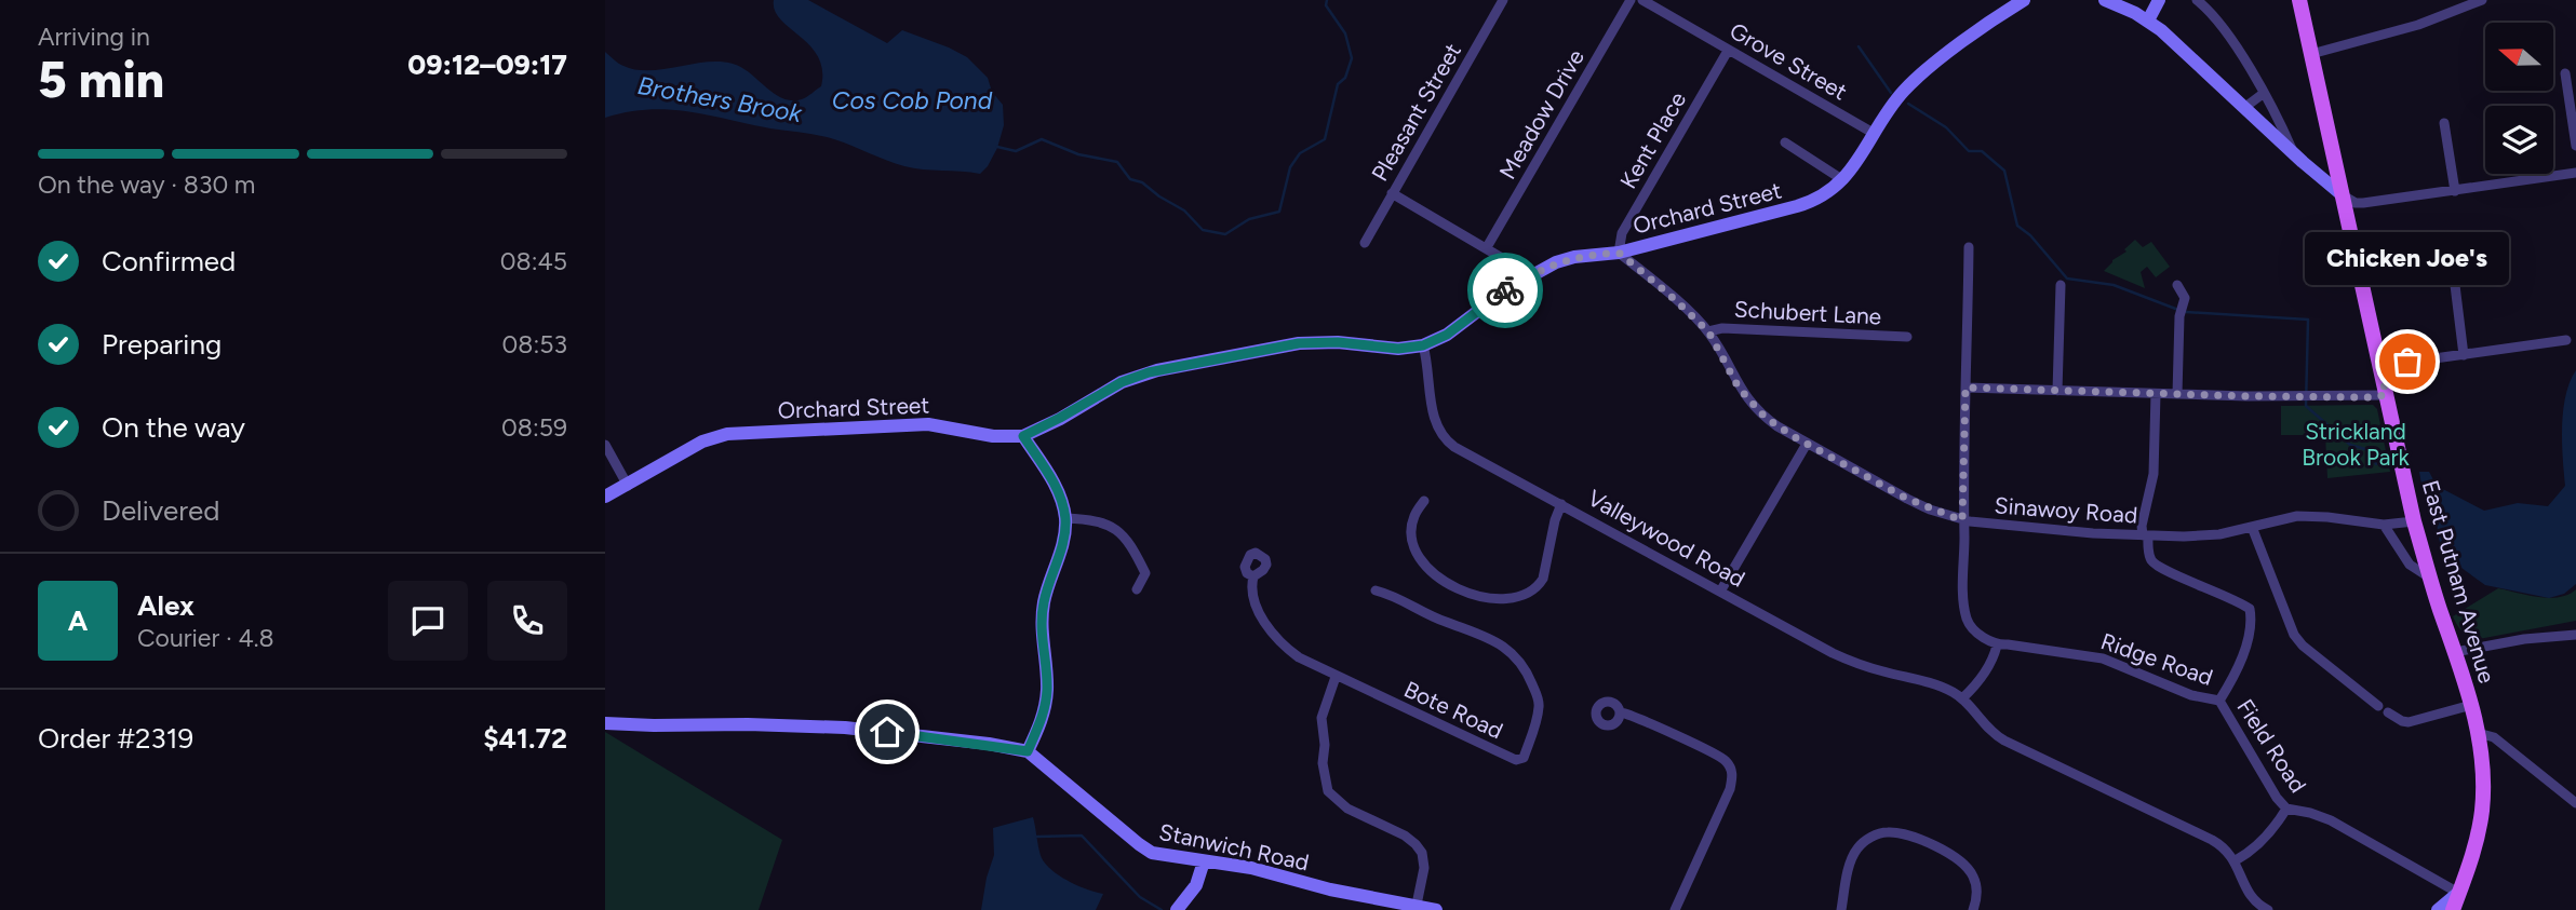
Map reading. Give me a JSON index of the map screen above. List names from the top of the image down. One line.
{"streets":{"main road":["East Putnam Avenue"],"street":["Grove Street","Pleasant Street","Meadow Drive","Kent Place","Orchard Street","Schubert Lane","Sinawoy Road","Valleywood Road","Ridge Road","Bote Road","Field Road","Stanwich Road"]},"crossings":[["Grove Street","Kent Place"],["Grove Street","Orchard Street"],["Kent Place","Orchard Street"],["Kent Place","Sinawoy Road"],["Orchard Street","Sinawoy Road"],["Orchard Street","Valleywood Road"],["Schubert Lane","Sinawoy Road"],["Sinawoy Road","East Putnam Avenue"],["Sinawoy Road","Field Road"],["East Putnam Avenue","Field Road"],["Ridge Road","Field Road"]],"water":["Brothers Brook","Cos Cob Pond"],"parks":["Strickland Brook Park"],"places":["Chicken Joe's"],"north":"left","page":{"heading":["5 min","Arriving in","09:12–09:17"],"panel":["Alex","Courier · 4.8","Order #2319","$41.72"],"bar":"On the way · 830 m","list":[["Confirmed","08:45"],["Preparing","08:53"],["On the way","08:59"],"Delivered"],"bubble":"Chicken Joe's","round":"A"}}
